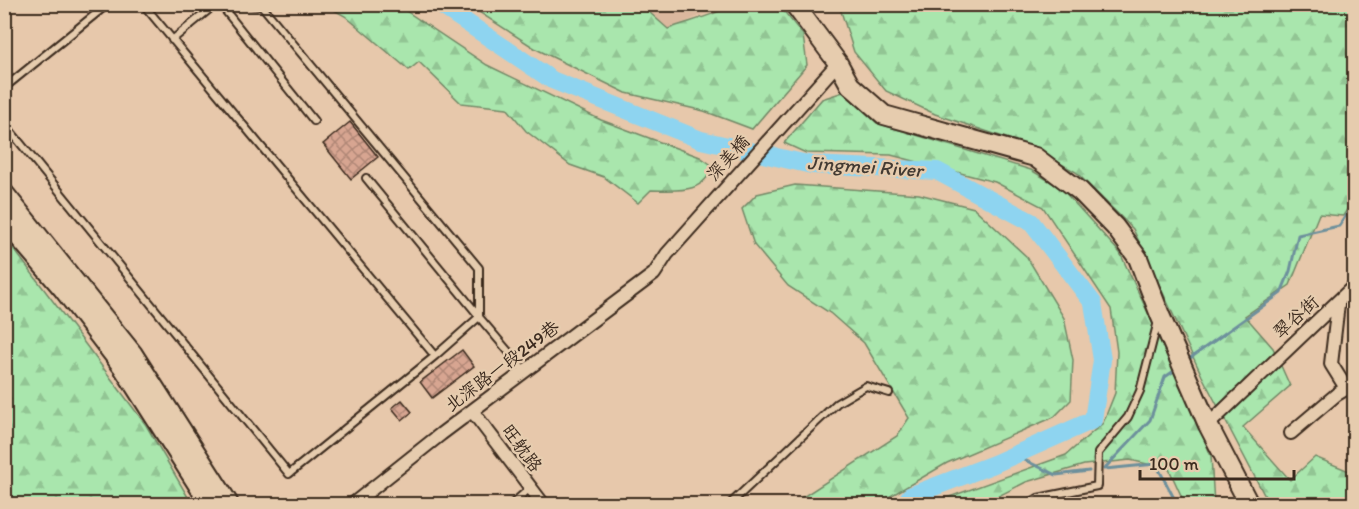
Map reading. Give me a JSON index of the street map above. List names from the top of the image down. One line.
{"streets":{"street":["深美橋","翠谷街","北深路一段249巷","旺躭路"]},"crossings":[["深美橋","北深路一段249巷"],["北深路一段249巷","旺躭路"]],"water":["Jingmei River"],"scale_bar":"100 m"}
